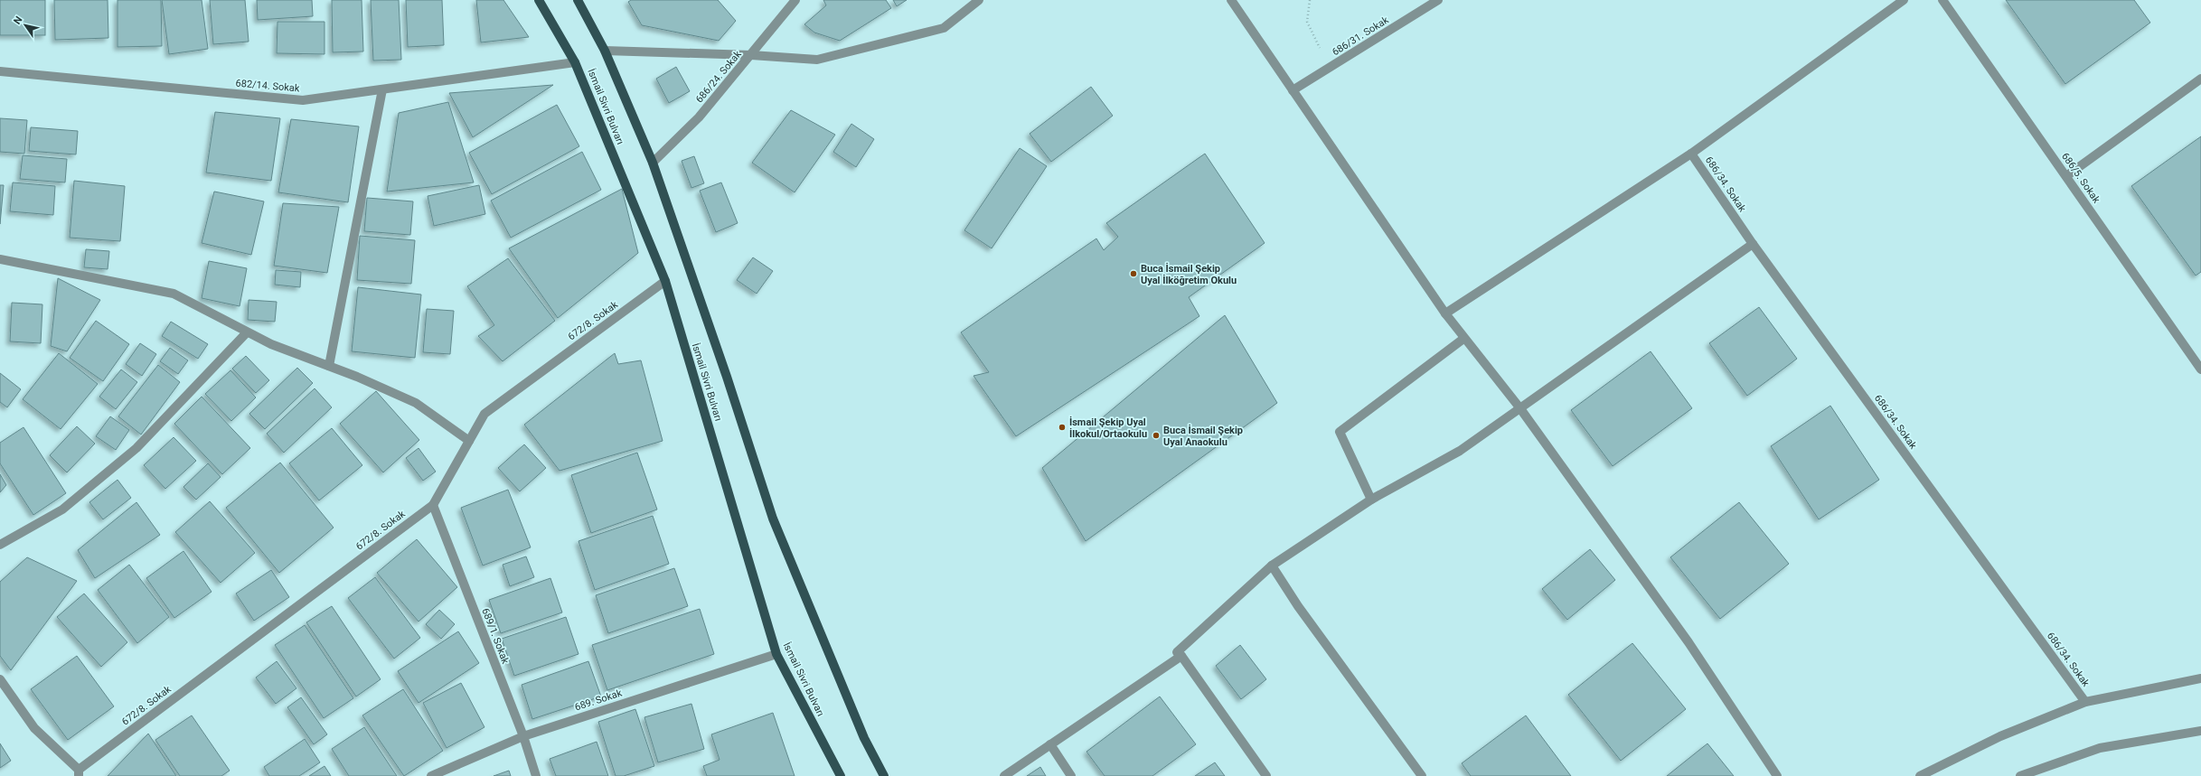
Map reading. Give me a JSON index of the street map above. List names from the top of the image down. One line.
{"streets":{"main road":["İsmail Sivri Bulvarı"],"street":["686/31. Sokak","686/24. Sokak","682/14. Sokak","686/5. Sokak","686/34. Sokak","672/8. Sokak","689/1. Sokak","689. Sokak"]},"crossings":[["686/24. Sokak","İsmail Sivri Bulvarı"],["682/14. Sokak","İsmail Sivri Bulvarı"],["İsmail Sivri Bulvarı","672/8. Sokak"],["İsmail Sivri Bulvarı","689. Sokak"],["672/8. Sokak","689/1. Sokak"],["689/1. Sokak","689. Sokak"]],"places":["Buca İsmail Şekip Uyal İlköğretim Okulu","İsmail Şekip Uyal İlkokul/Ortaokulu","Buca İsmail Şekip Uyal Anaokulu"],"north":"top left"}
